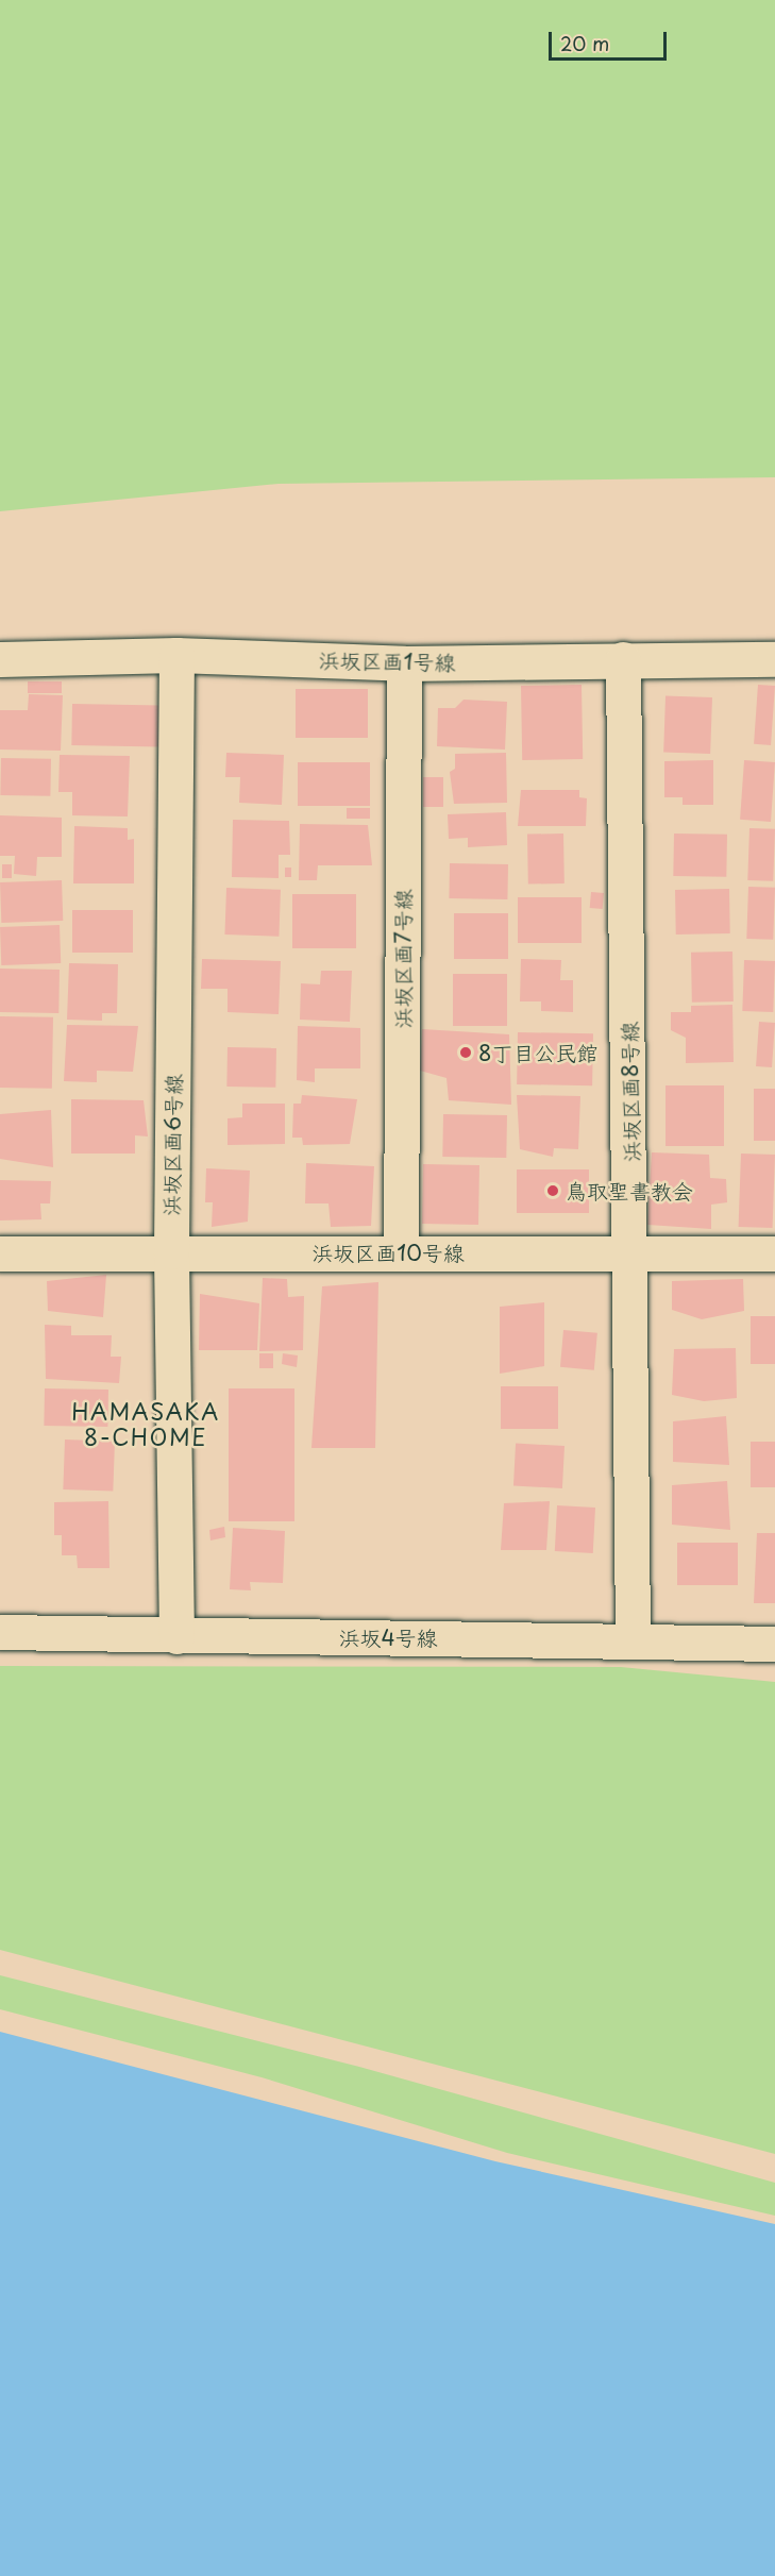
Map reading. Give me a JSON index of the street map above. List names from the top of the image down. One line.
{"streets":{"street":["浜坂区画1号線","浜坂区画7号線","浜坂区画8号線","浜坂区画6号線","浜坂区画10号線","浜坂4号線"]},"crossings":[["浜坂区画1号線","浜坂区画7号線"],["浜坂区画1号線","浜坂区画8号線"],["浜坂区画1号線","浜坂区画6号線"],["浜坂区画7号線","浜坂区画10号線"],["浜坂区画8号線","浜坂区画10号線"],["浜坂区画8号線","浜坂4号線"],["浜坂区画6号線","浜坂区画10号線"],["浜坂区画6号線","浜坂4号線"]],"districts":["HAMASAKA 8-CHOME"],"places":["8丁目公民館","鳥取聖書教会"],"scale_bar":"20 m"}
